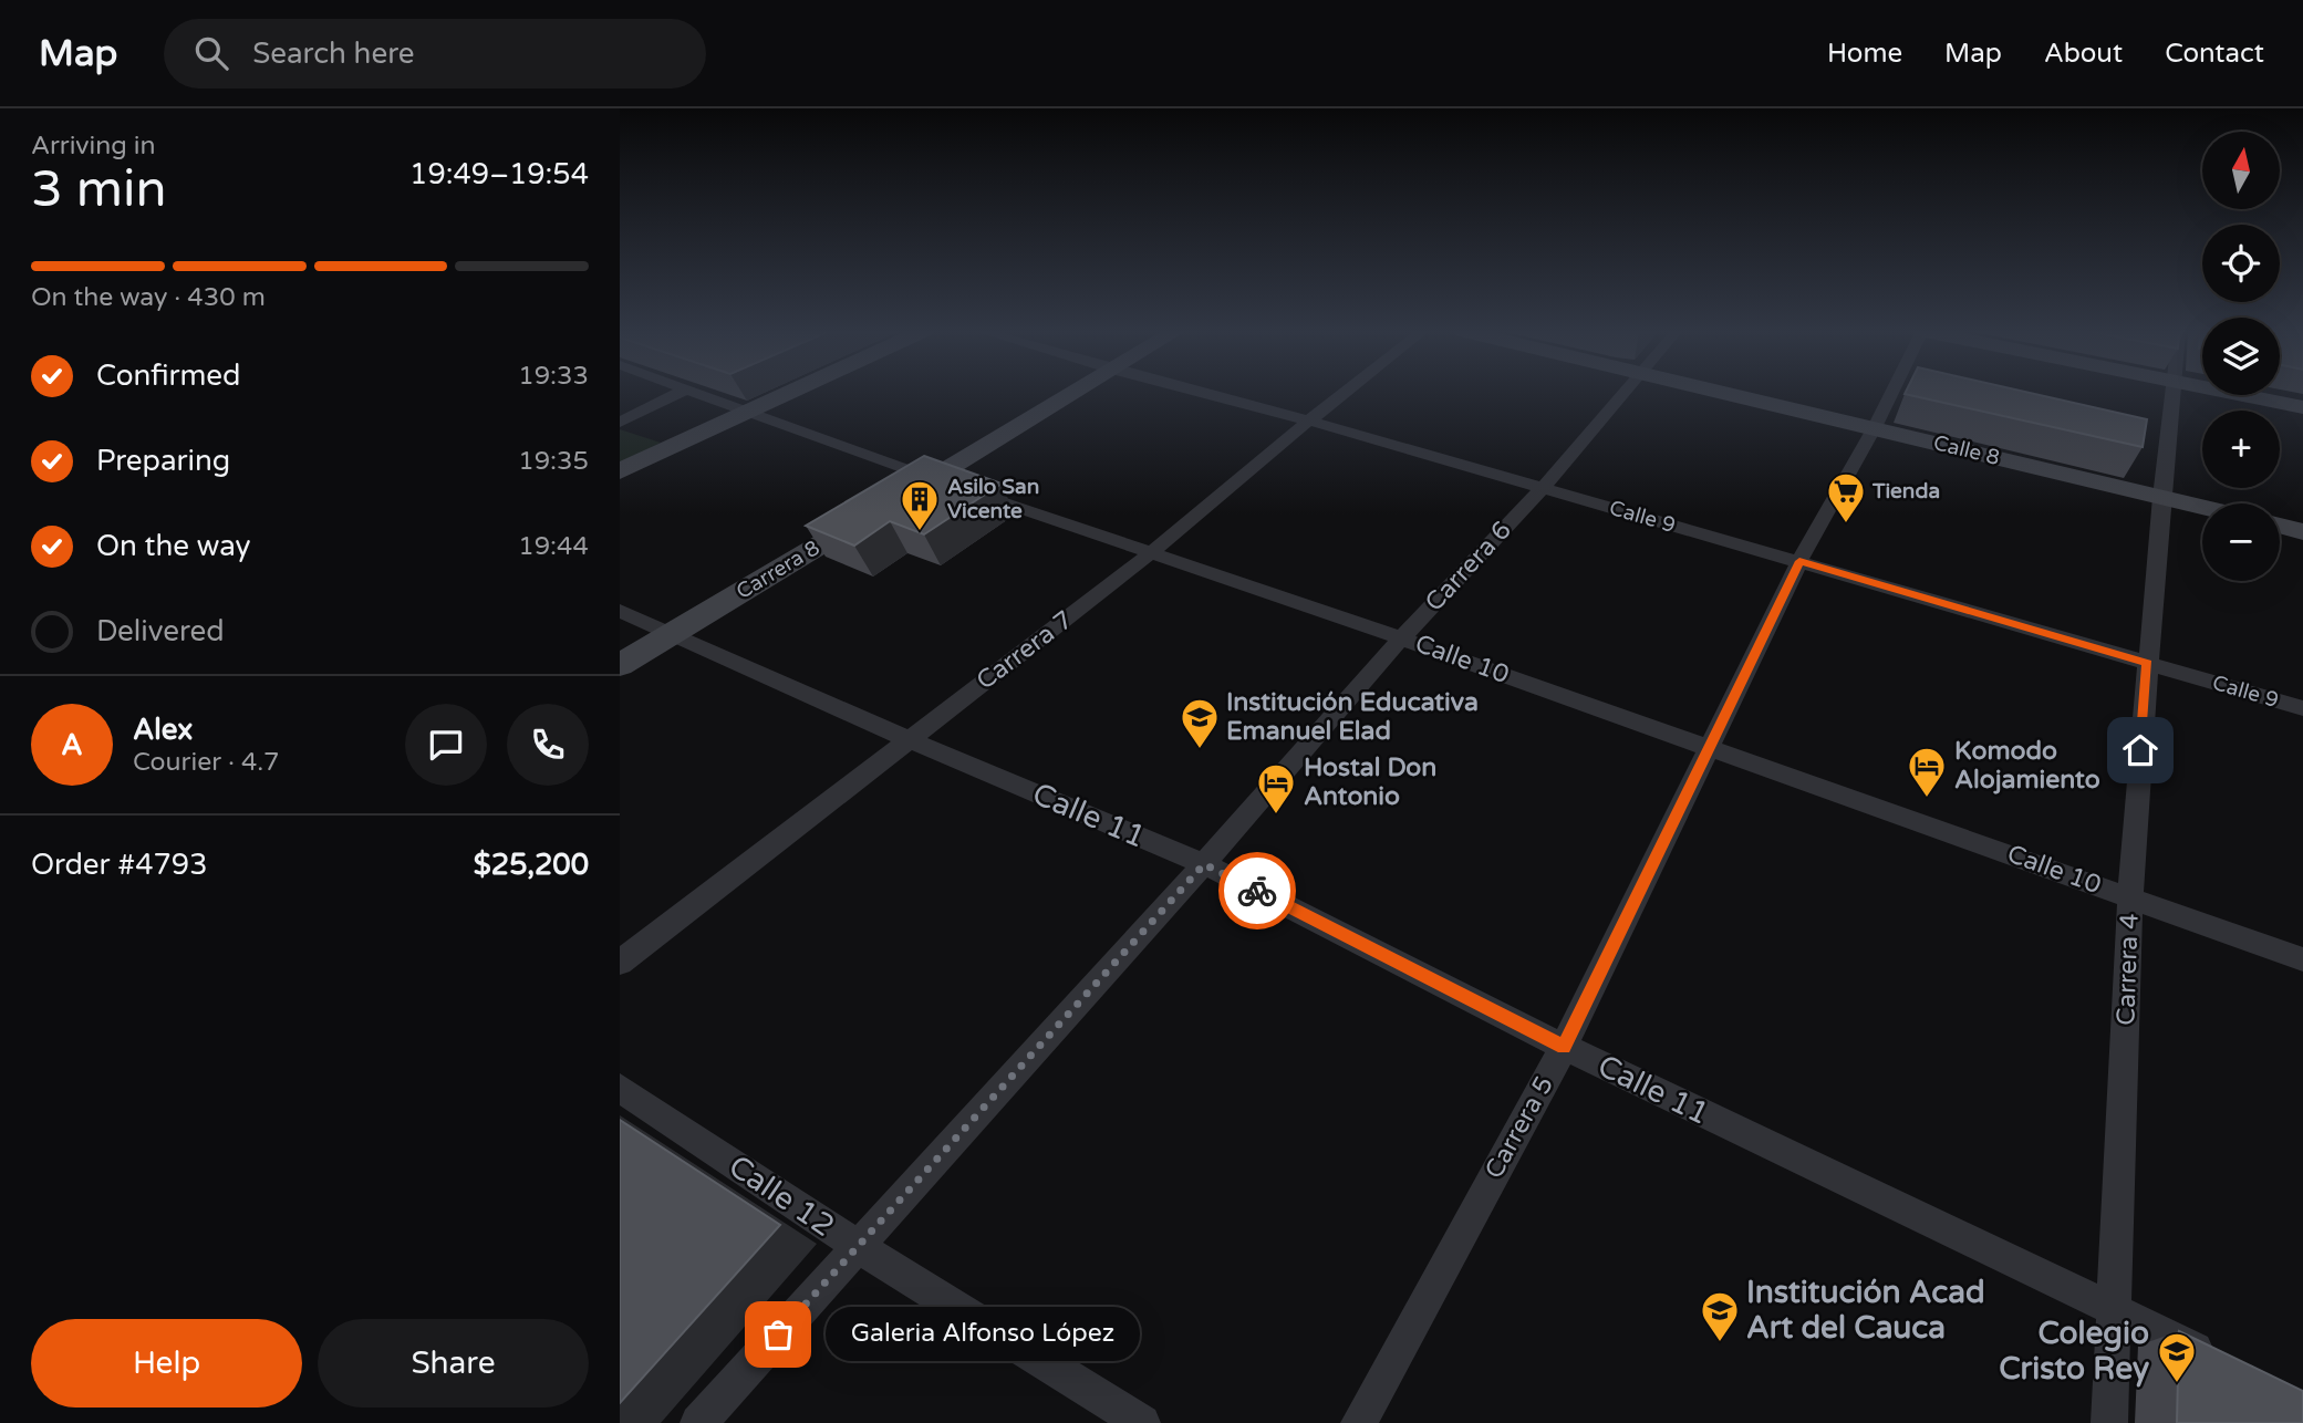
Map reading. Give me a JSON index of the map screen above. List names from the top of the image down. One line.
{"streets":{"street":["Calle 8","Calle 9","Carrera 6","Carrera 8","Carrera 7","Calle 10","Calle 11","Carrera 4","Carrera 5","Calle 12"]},"crossings":[["Calle 8","Carrera 4"],["Calle 8","Carrera 5"],["Calle 9","Carrera 6"],["Calle 9","Carrera 7"],["Calle 9","Carrera 4"],["Calle 9","Carrera 5"],["Carrera 6","Calle 10"],["Carrera 6","Calle 11"],["Carrera 6","Calle 12"],["Carrera 8","Calle 10"],["Carrera 8","Calle 11"],["Carrera 7","Calle 10"],["Carrera 7","Calle 11"],["Calle 10","Carrera 4"],["Calle 10","Carrera 5"],["Calle 11","Carrera 4"],["Calle 11","Carrera 5"]],"places":{"supermarket":["Tienda"],"building":["Asilo San Vicente"],"school or university":["Institución Educativa Emanuel Elad","Institución Acad Art del Cauca","Colegio Cristo Rey"],"hotel":["Komodo Alojamiento","Hostal Don Antonio"],"other":["Galeria Alfonso López"]},"north":"top","page":{"header":"Map","search":"Search here","nav":["Home","Map","About","Contact"],"heading":["3 min","Arriving in","19:49–19:54"],"panel":["Alex","Courier · 4.7","Order #4793","$25,200"],"map_buttons":["+","−"],"bar":"On the way · 430 m","list":[["Confirmed","19:33"],["Preparing","19:35"],["On the way","19:44"],"Delivered"],"round":"A","buttons":["Help","Share"],"bubble":"Galeria Alfonso López"}}
